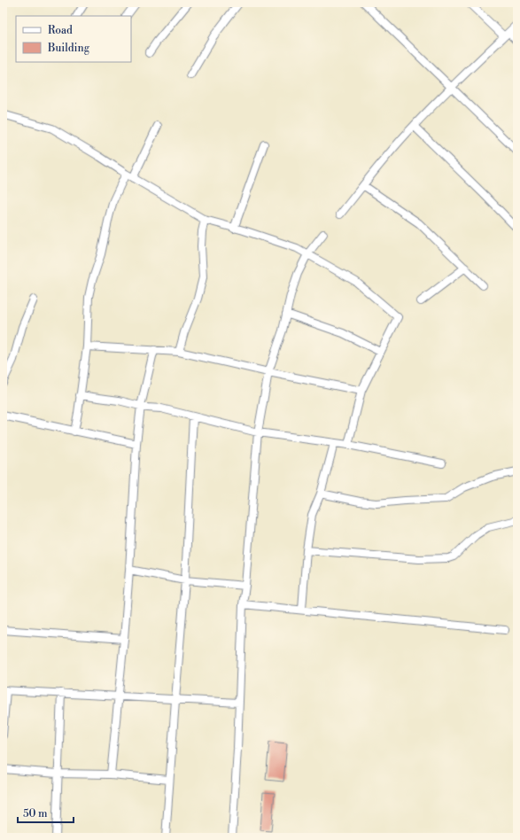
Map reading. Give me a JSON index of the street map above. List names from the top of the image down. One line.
{"legend":["Road","Building"],"scale_bar":"50 m"}
